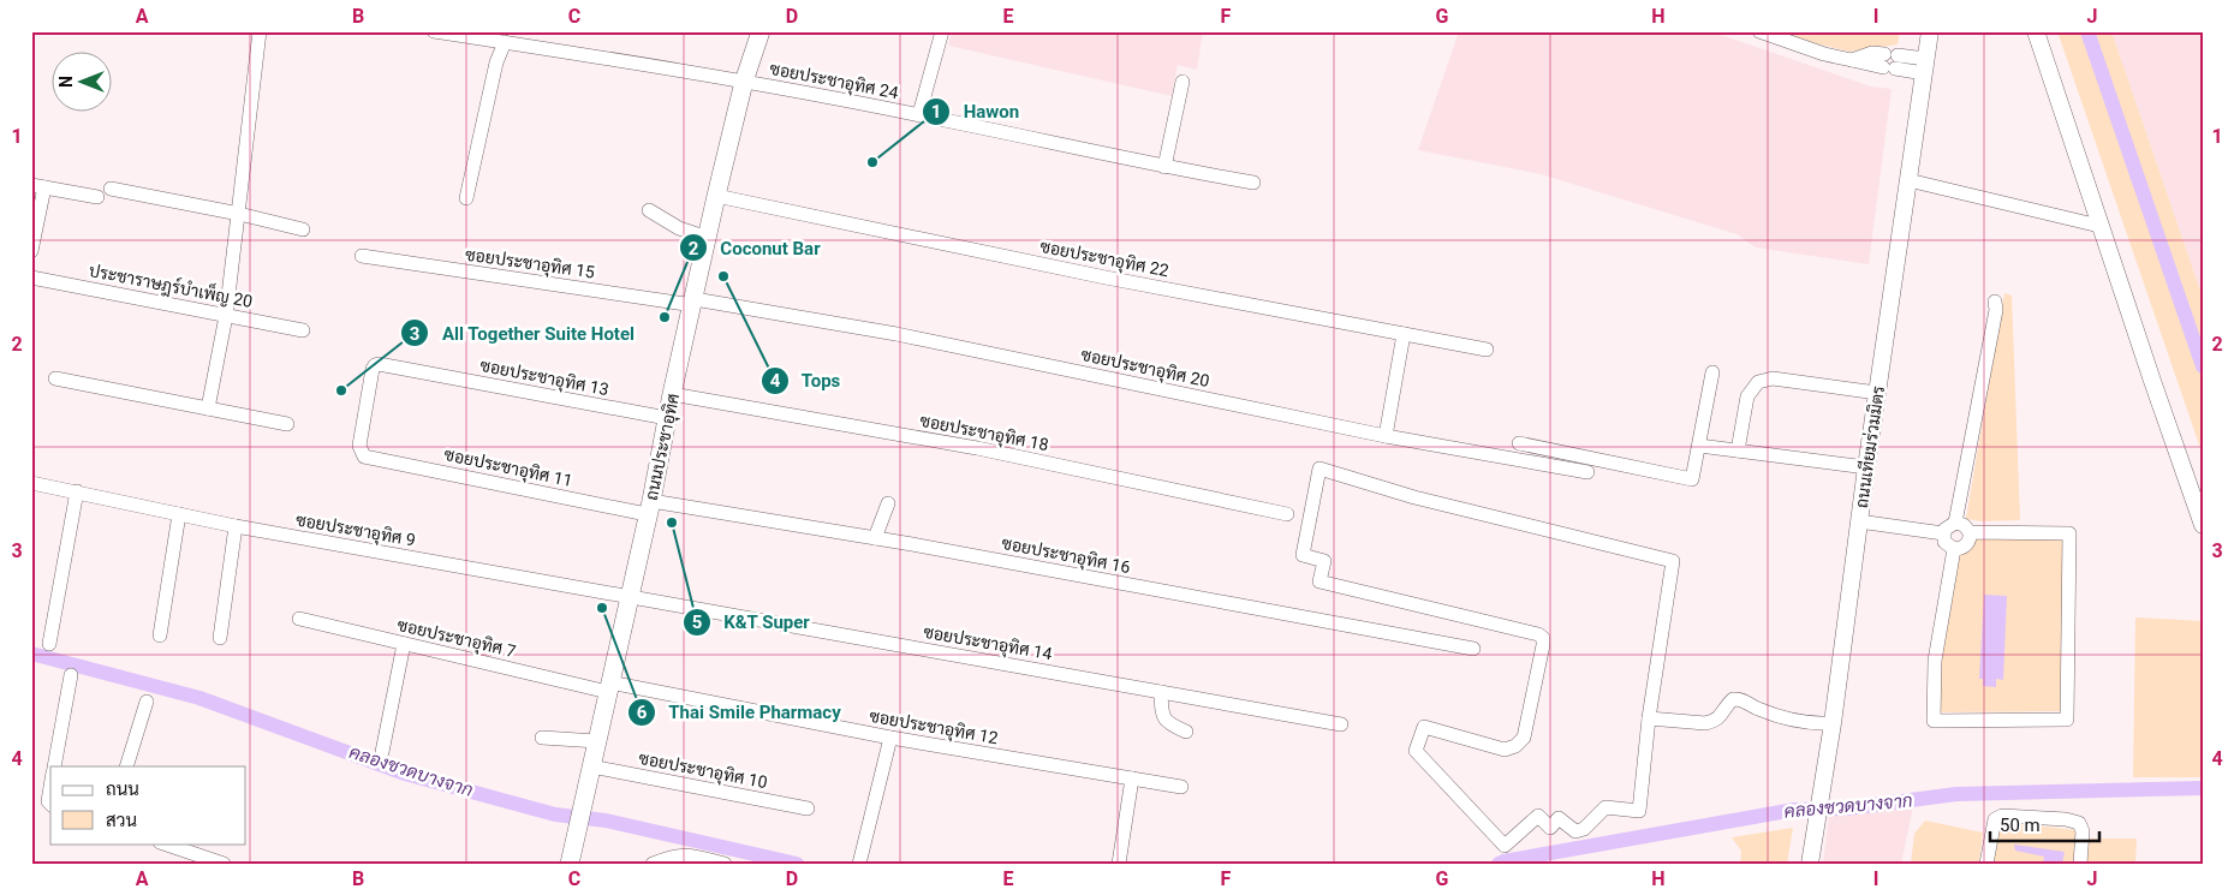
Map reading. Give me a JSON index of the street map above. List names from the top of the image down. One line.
{"streets":{"main road":["ถนนประชาอุทิศ"],"street":["ซอยประชาอุทิศ 24","ซอยประชาอุทิศ 22","ซอยประชาอุทิศ 15","ประชาราษฎร์บำเพ็ญ 20","ซอยประชาอุทิศ 20","ซอยประชาอุทิศ 13","ซอยประชาอุทิศ 18","ถนนเทียมร่วมมิตร","ซอยประชาอุทิศ 11","ซอยประชาอุทิศ 9","ซอยประชาอุทิศ 16","ซอยประชาอุทิศ 7","ซอยประชาอุทิศ 14","ซอยประชาอุทิศ 12","ซอยประชาอุทิศ 10"]},"crossings":[["ซอยประชาอุทิศ 24","ถนนประชาอุทิศ"],["ซอยประชาอุทิศ 22","ถนนประชาอุทิศ"],["ซอยประชาอุทิศ 15","ซอยประชาอุทิศ 20"],["ซอยประชาอุทิศ 15","ถนนประชาอุทิศ"],["ซอยประชาอุทิศ 20","ถนนประชาอุทิศ"],["ซอยประชาอุทิศ 13","ถนนประชาอุทิศ"],["ซอยประชาอุทิศ 13","ซอยประชาอุทิศ 11"],["ซอยประชาอุทิศ 18","ถนนประชาอุทิศ"],["ถนนประชาอุทิศ","ซอยประชาอุทิศ 11"],["ถนนประชาอุทิศ","ซอยประชาอุทิศ 9"],["ถนนประชาอุทิศ","ซอยประชาอุทิศ 16"],["ถนนประชาอุทิศ","ซอยประชาอุทิศ 7"],["ถนนประชาอุทิศ","ซอยประชาอุทิศ 14"],["ถนนประชาอุทิศ","ซอยประชาอุทิศ 12"],["ถนนประชาอุทิศ","ซอยประชาอุทิศ 10"],["ซอยประชาอุทิศ 11","ซอยประชาอุทิศ 16"],["ซอยประชาอุทิศ 9","ซอยประชาอุทิศ 14"],["ซอยประชาอุทิศ 7","ซอยประชาอุทิศ 12"]],"water":["คลองชวดบางจาก"],"places":["Hawon","Tops","Coconut Bar","All Together Suite Hotel","K&T Super","Thai Smile Pharmacy"],"legend":["ถนน","สวน"],"scale_bar":"50 m","north":"left","grid":{"columns":["A","B","C","D","E","F","G","H","I","J"],"rows":["1","2","3","4"]}}
